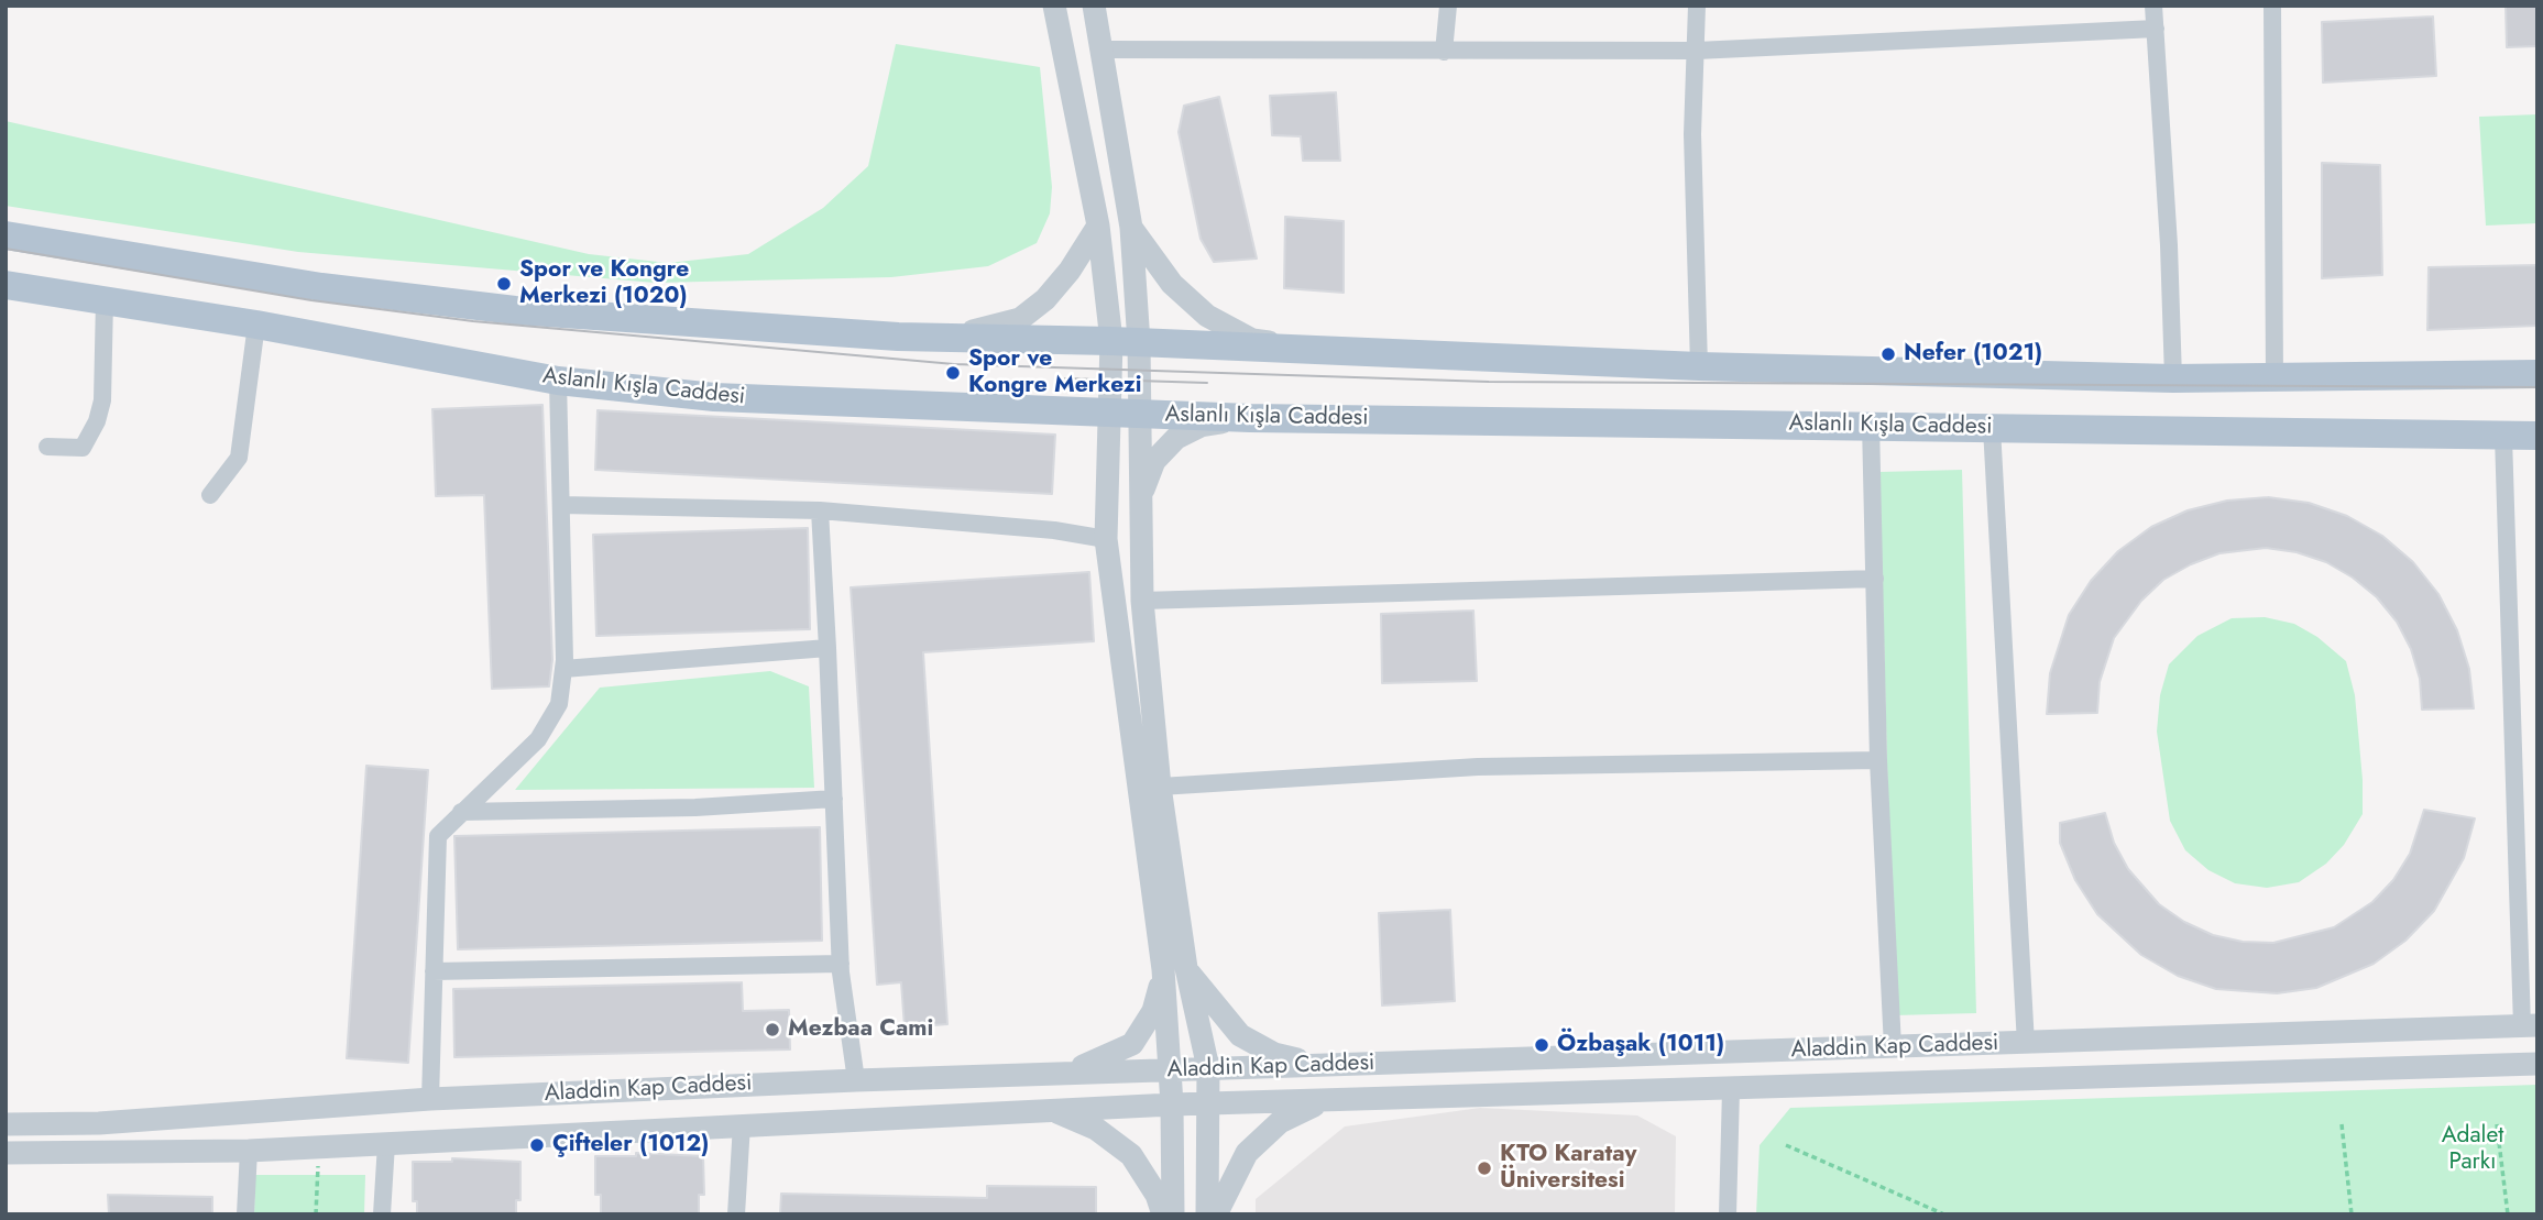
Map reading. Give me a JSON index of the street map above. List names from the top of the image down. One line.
{"streets":{"main road":["Aslanlı Kışla Caddesi"],"street":["Aladdin Kap Caddesi"]},"parks":["Adalet Parkı"],"places":["Spor ve Kongre Merkezi (1020)","Nefer (1021)","Spor ve Kongre Merkezi","Mezbaa Cami","Özbaşak (1011)","Çifteler (1012)","KTO Karatay Üniversitesi"]}
